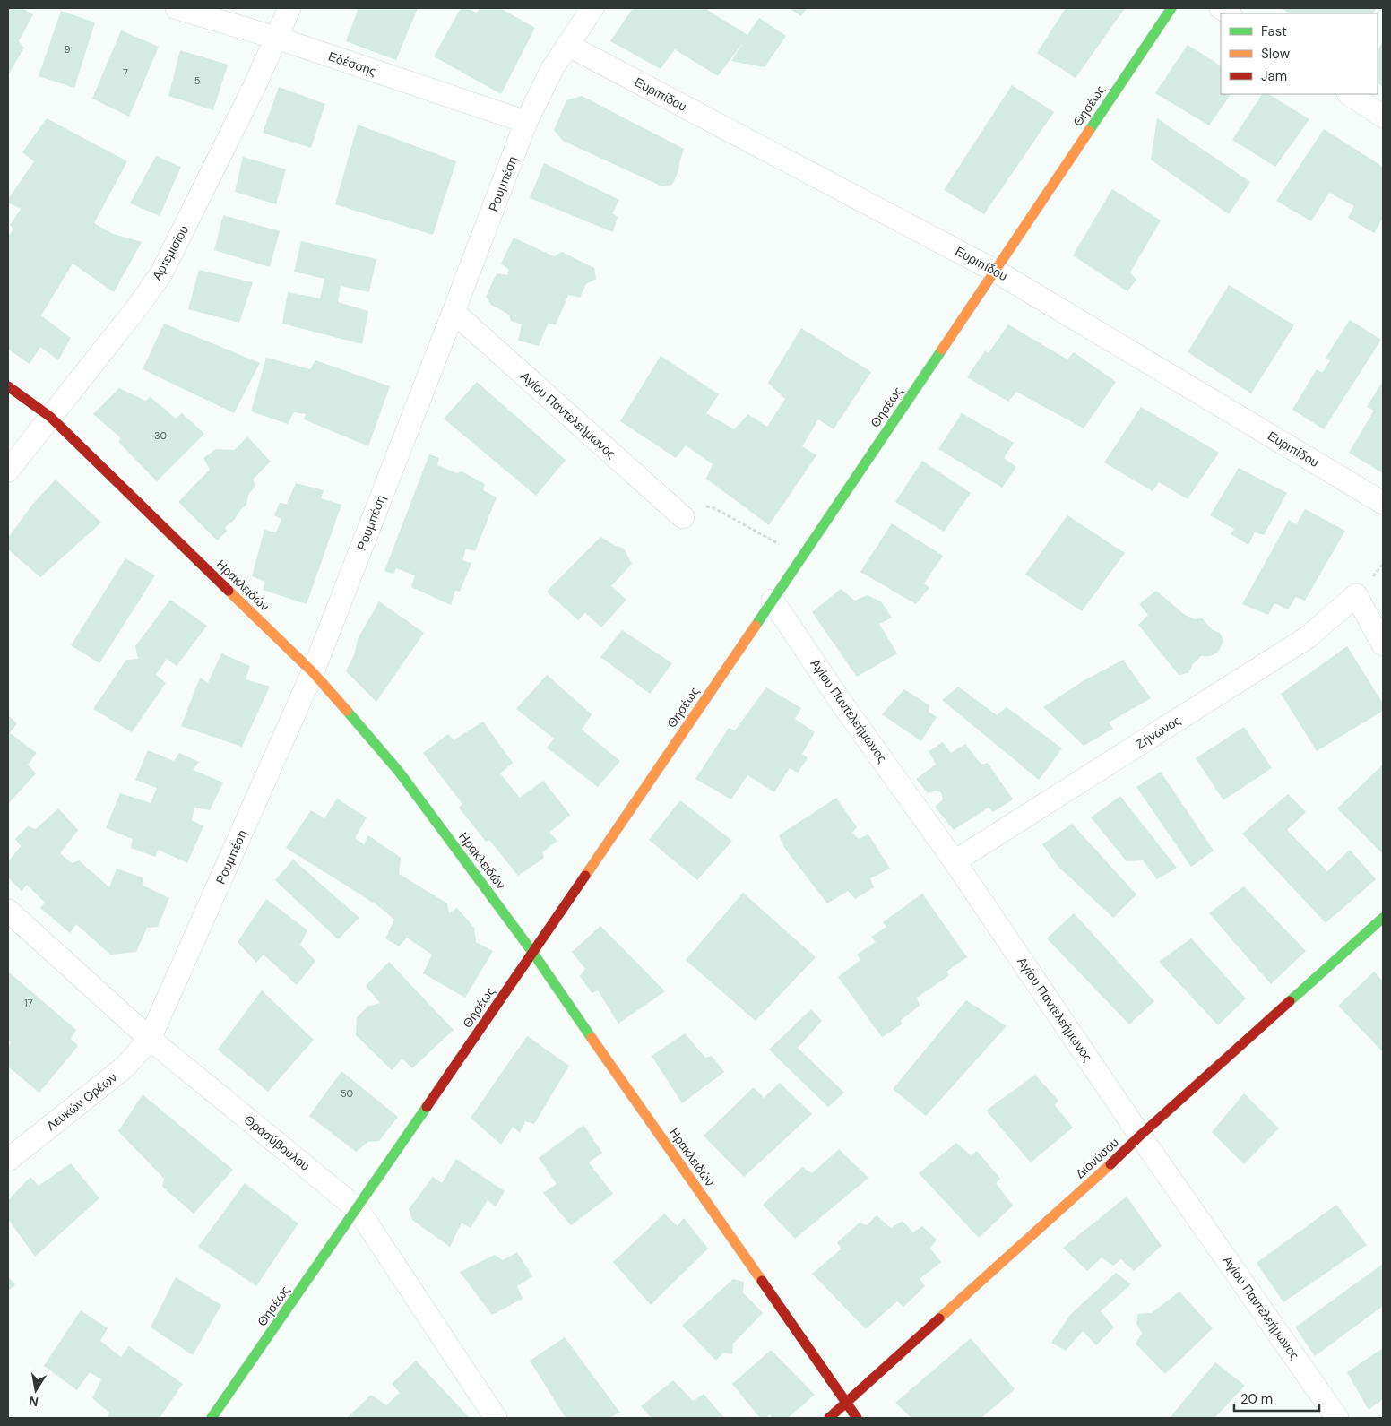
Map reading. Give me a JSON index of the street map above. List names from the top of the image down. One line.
{"streets":{"street":["Εδέσσης","Ευριπίδου","Θησέως","Ρουμπέση","Αρτεμισίου","Αγίου Παντελεήμωνος","Ηρακλειδών","Ζήνωνος","Λευκών Ορέων","Θρασύβουλου","Διονύσου"]},"crossings":[["Εδέσσης","Ρουμπέση"],["Εδέσσης","Αρτεμισίου"],["Ευριπίδου","Θησέως"],["Ευριπίδου","Ρουμπέση"],["Θησέως","Αγίου Παντελεήμωνος"],["Θησέως","Ηρακλειδών"],["Θησέως","Θρασύβουλου"],["Ρουμπέση","Αγίου Παντελεήμωνος"],["Ρουμπέση","Ηρακλειδών"],["Ρουμπέση","Λευκών Ορέων"],["Ρουμπέση","Θρασύβουλου"],["Αρτεμισίου","Ηρακλειδών"],["Αγίου Παντελεήμωνος","Ζήνωνος"],["Αγίου Παντελεήμωνος","Διονύσου"],["Ηρακλειδών","Διονύσου"],["Λευκών Ορέων","Θρασύβουλου"]],"house_numbers":["9","7","5","30","17","50"],"legend":["Fast","Slow","Jam"],"scale_bar":"20 m","north":"bottom"}
